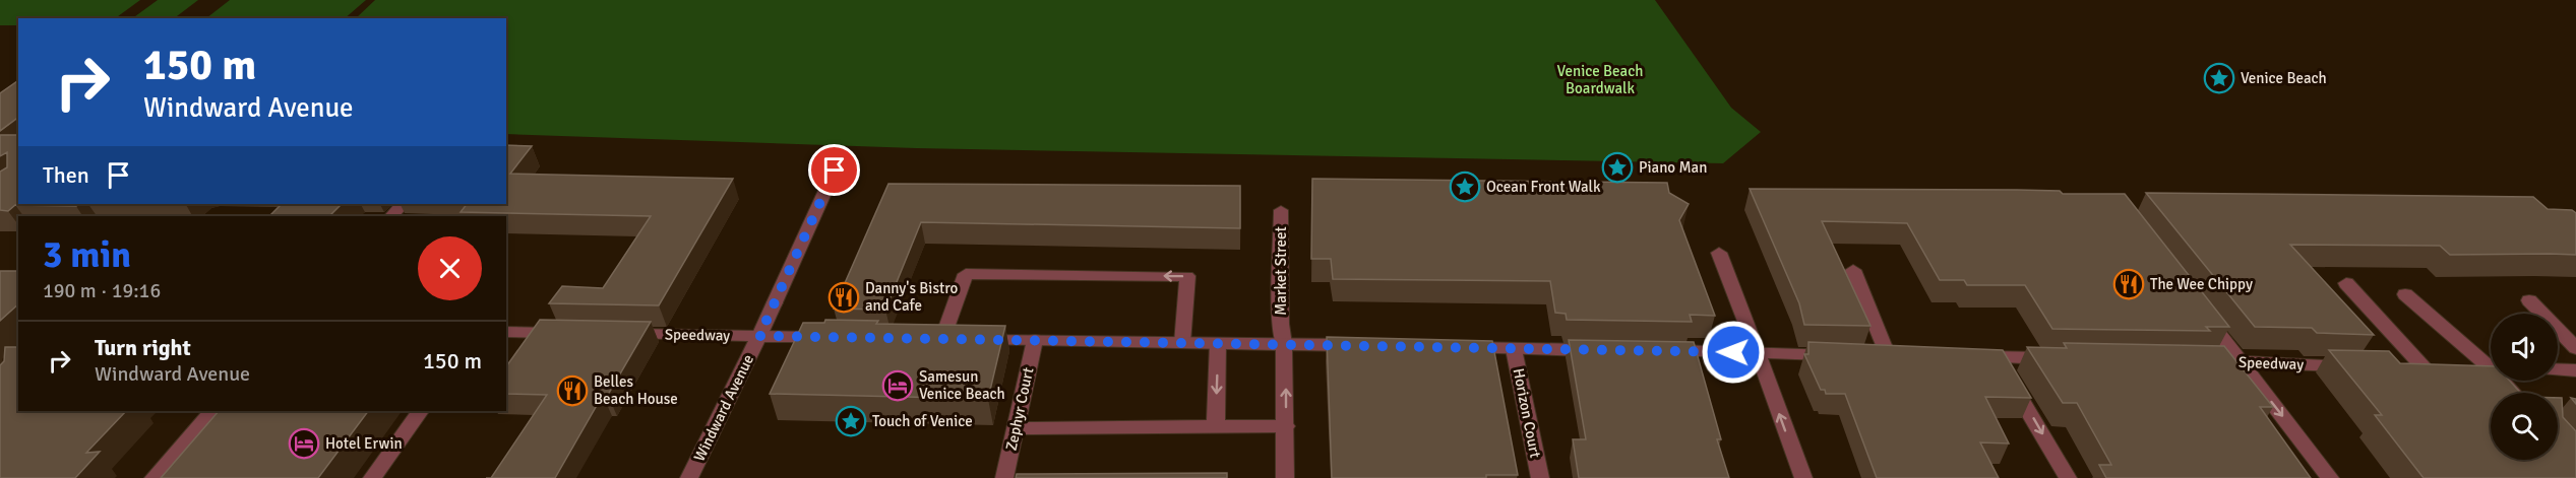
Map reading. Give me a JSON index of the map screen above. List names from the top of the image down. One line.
{"streets":{"street":["Market Street","Speedway","Windward Avenue","Zephyr Court","Horizon Court"]},"crossings":[["Speedway","Windward Avenue"]],"parks":["Venice Beach Boardwalk"],"places":{"place":["Venice Beach","Piano Man","Ocean Front Walk","Touch of Venice"],"restaurant":["The Wee Chippy","Danny's Bistro and Cafe","Belles Beach House"],"hotel":["Samesun Venice Beach","Hotel Erwin"]},"page":{"turn":["150 m","Windward Avenue"],"then":"Then","heading":["3 min","190 m · 19:16"],"list":[{"name":"Turn right","note":"Windward Avenue","value":"150 m"}]}}
